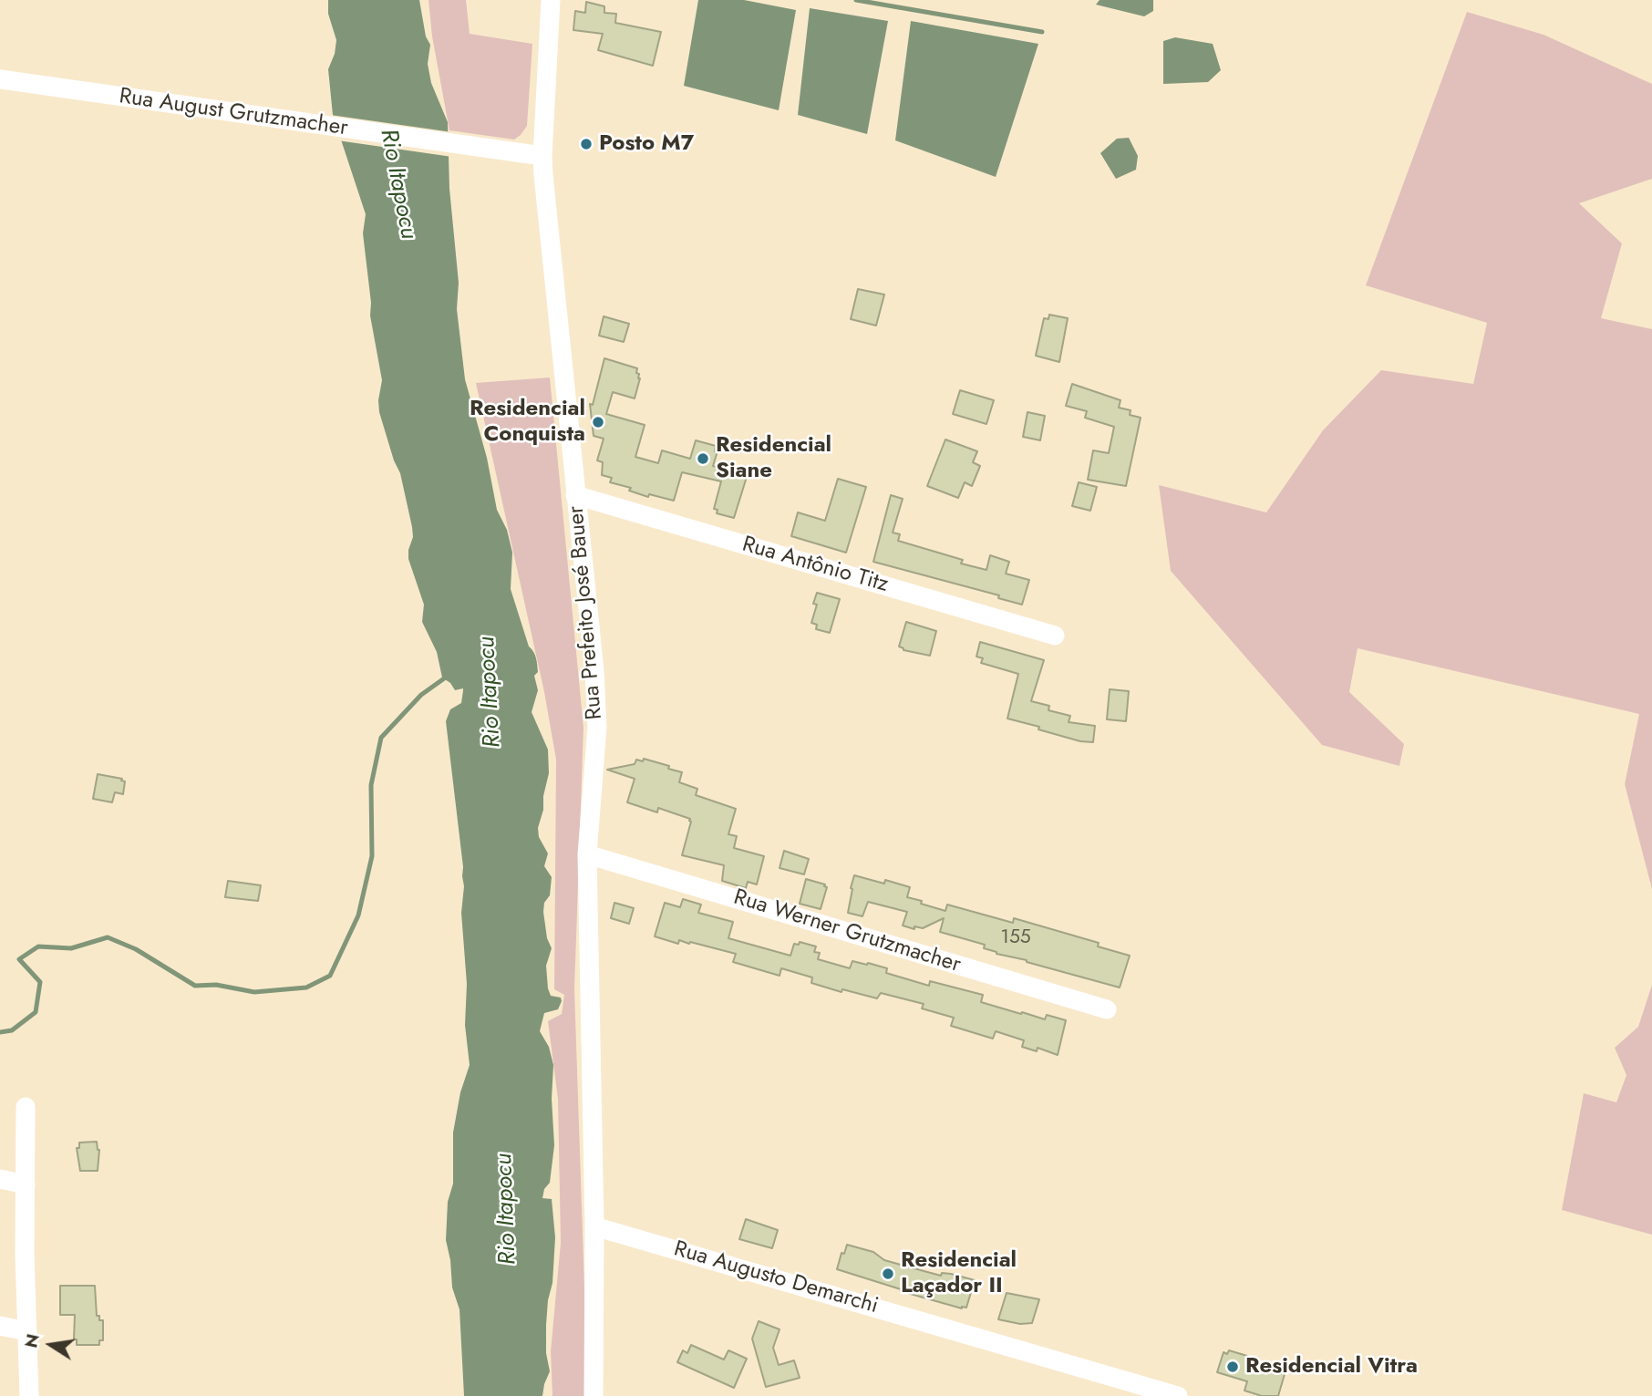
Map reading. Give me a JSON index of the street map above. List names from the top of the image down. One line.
{"streets":{"street":["Rua August Grutzmacher","Rua Antônio Titz","Rua Prefeito José Bauer","Rua Werner Grutzmacher","Rua Augusto Demarchi"]},"crossings":[["Rua August Grutzmacher","Rua Prefeito José Bauer"],["Rua Antônio Titz","Rua Prefeito José Bauer"],["Rua Prefeito José Bauer","Rua Werner Grutzmacher"],["Rua Prefeito José Bauer","Rua Augusto Demarchi"]],"water":["Rio Itapocu"],"places":["Posto M7","Residencial Conquista","Residencial Siane","Residencial Laçador II","Residencial Vitra"],"house_numbers":["155"],"north":"left"}
